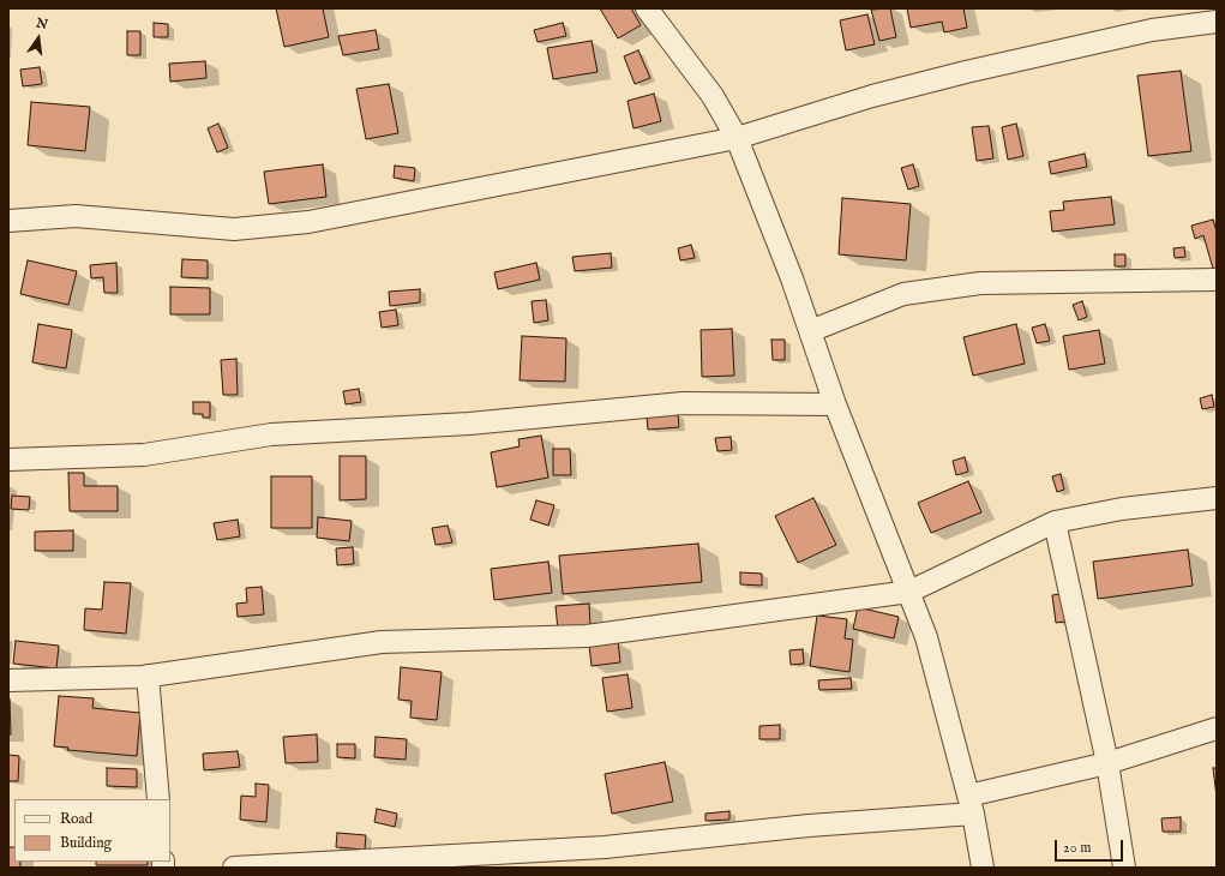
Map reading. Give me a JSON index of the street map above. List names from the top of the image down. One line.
{"legend":["Road","Building"],"scale_bar":"20 m","north":"top"}
